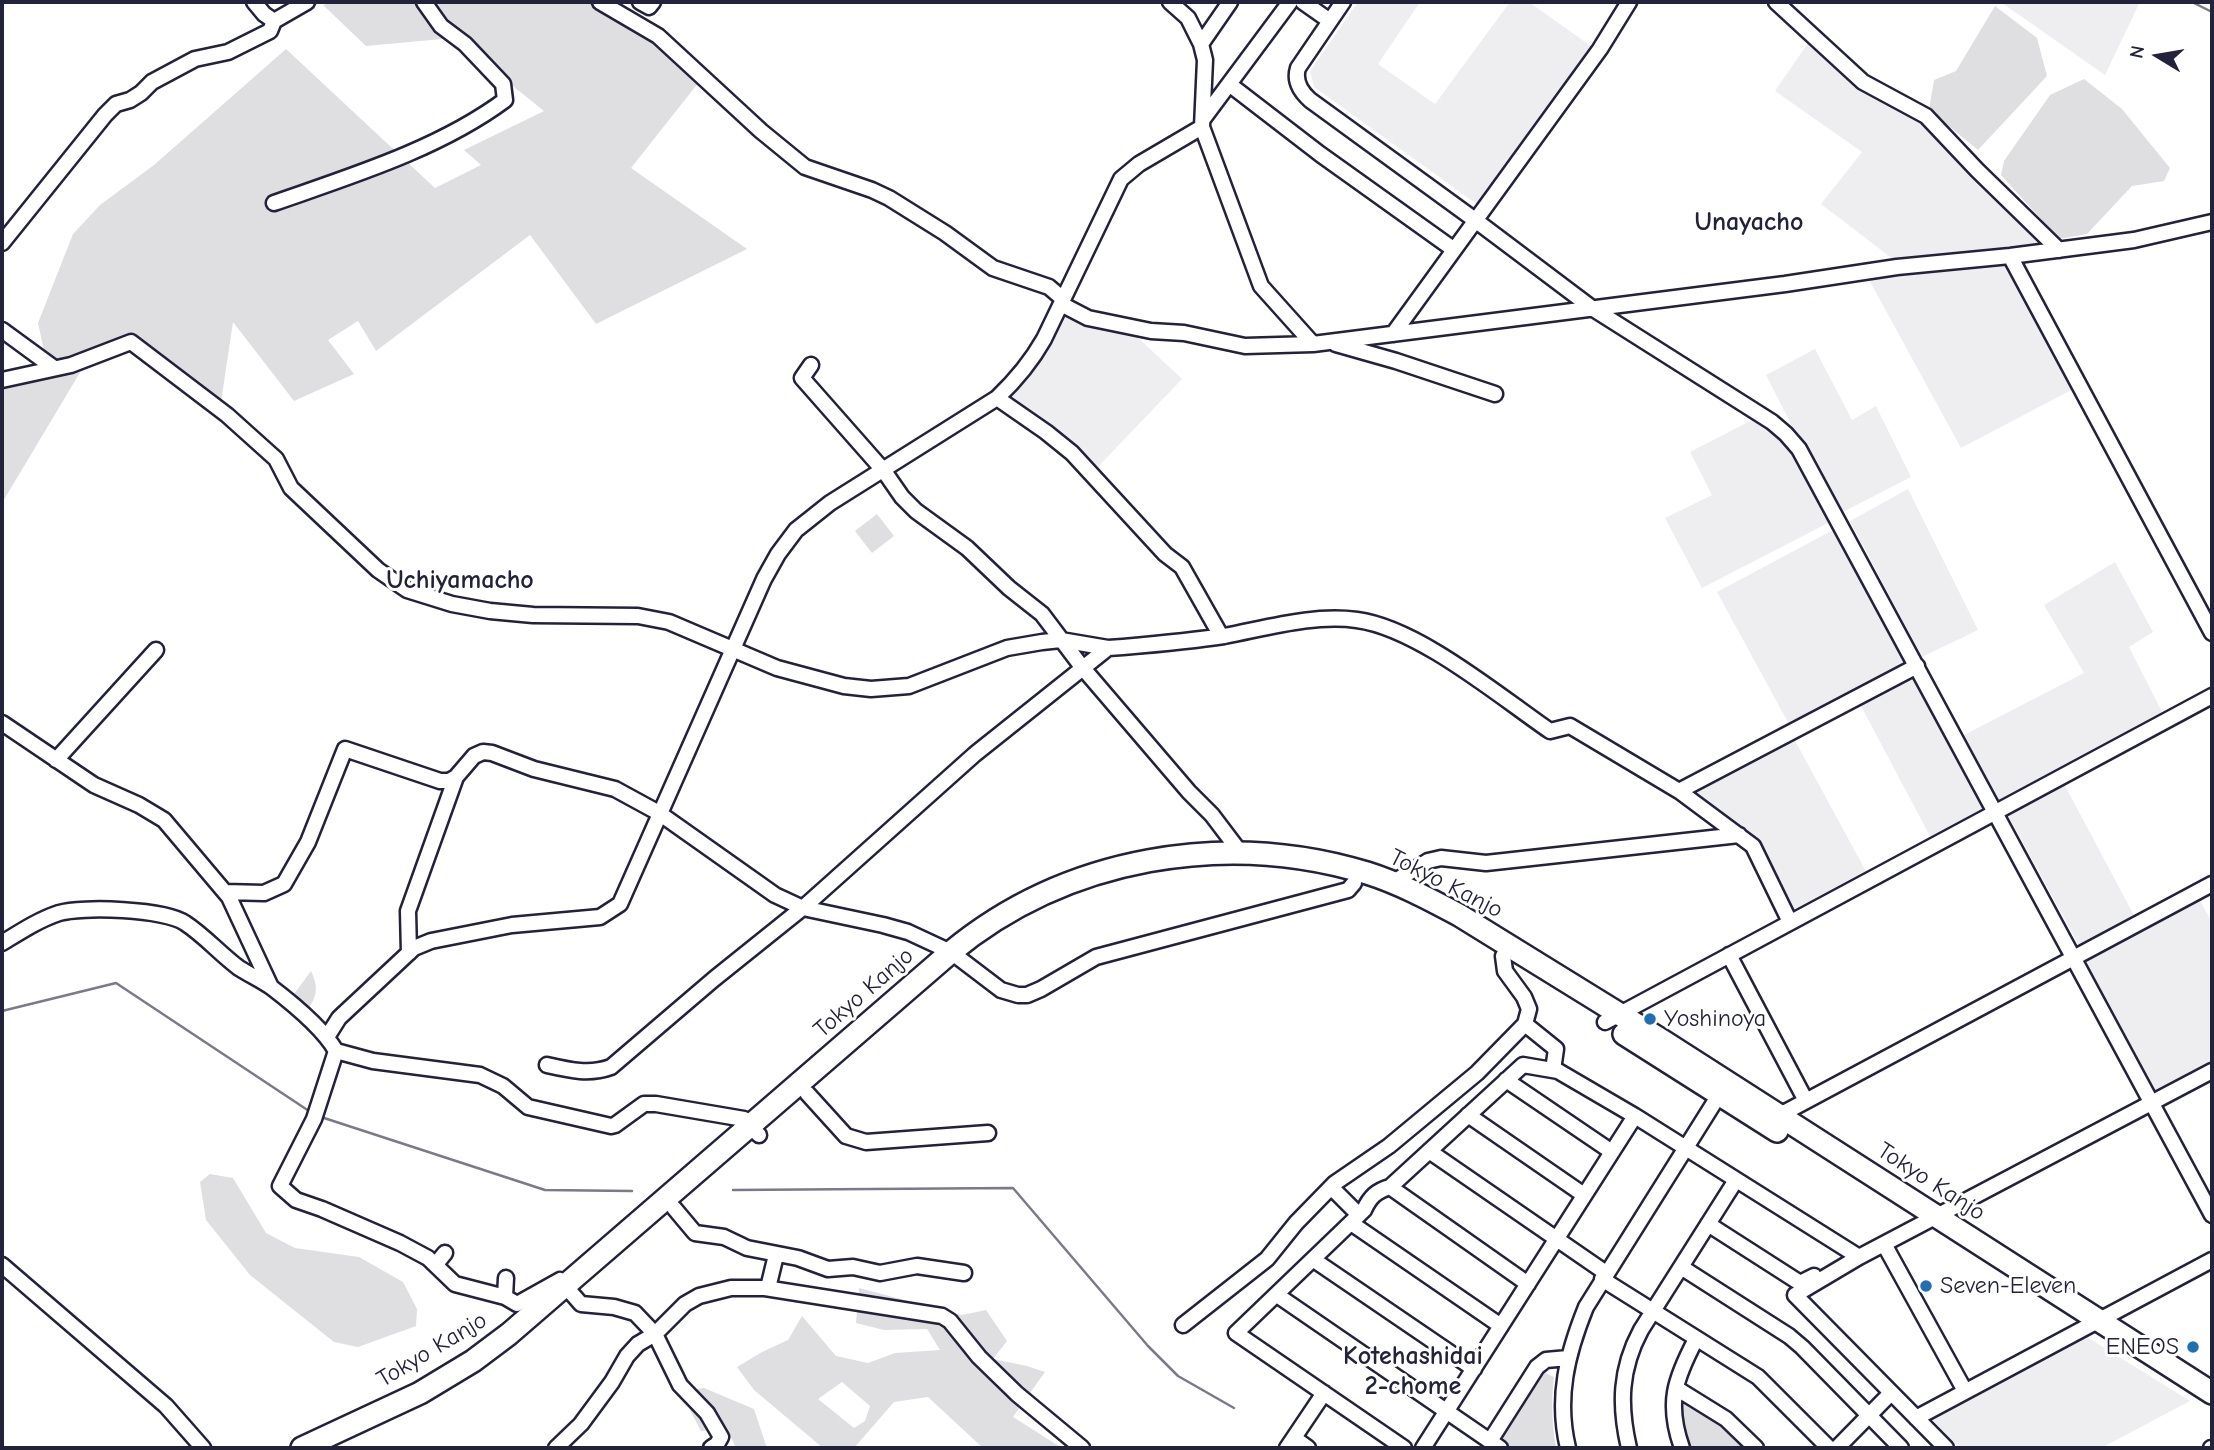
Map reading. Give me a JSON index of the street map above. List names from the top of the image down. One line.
{"streets":{"highway":["Tokyo Kanjo"]},"districts":["Unayacho","Uchiyamacho","Kotehashidai 2-chome"],"places":["Yoshinoya","Seven-Eleven","ENEOS"],"north":"left"}
